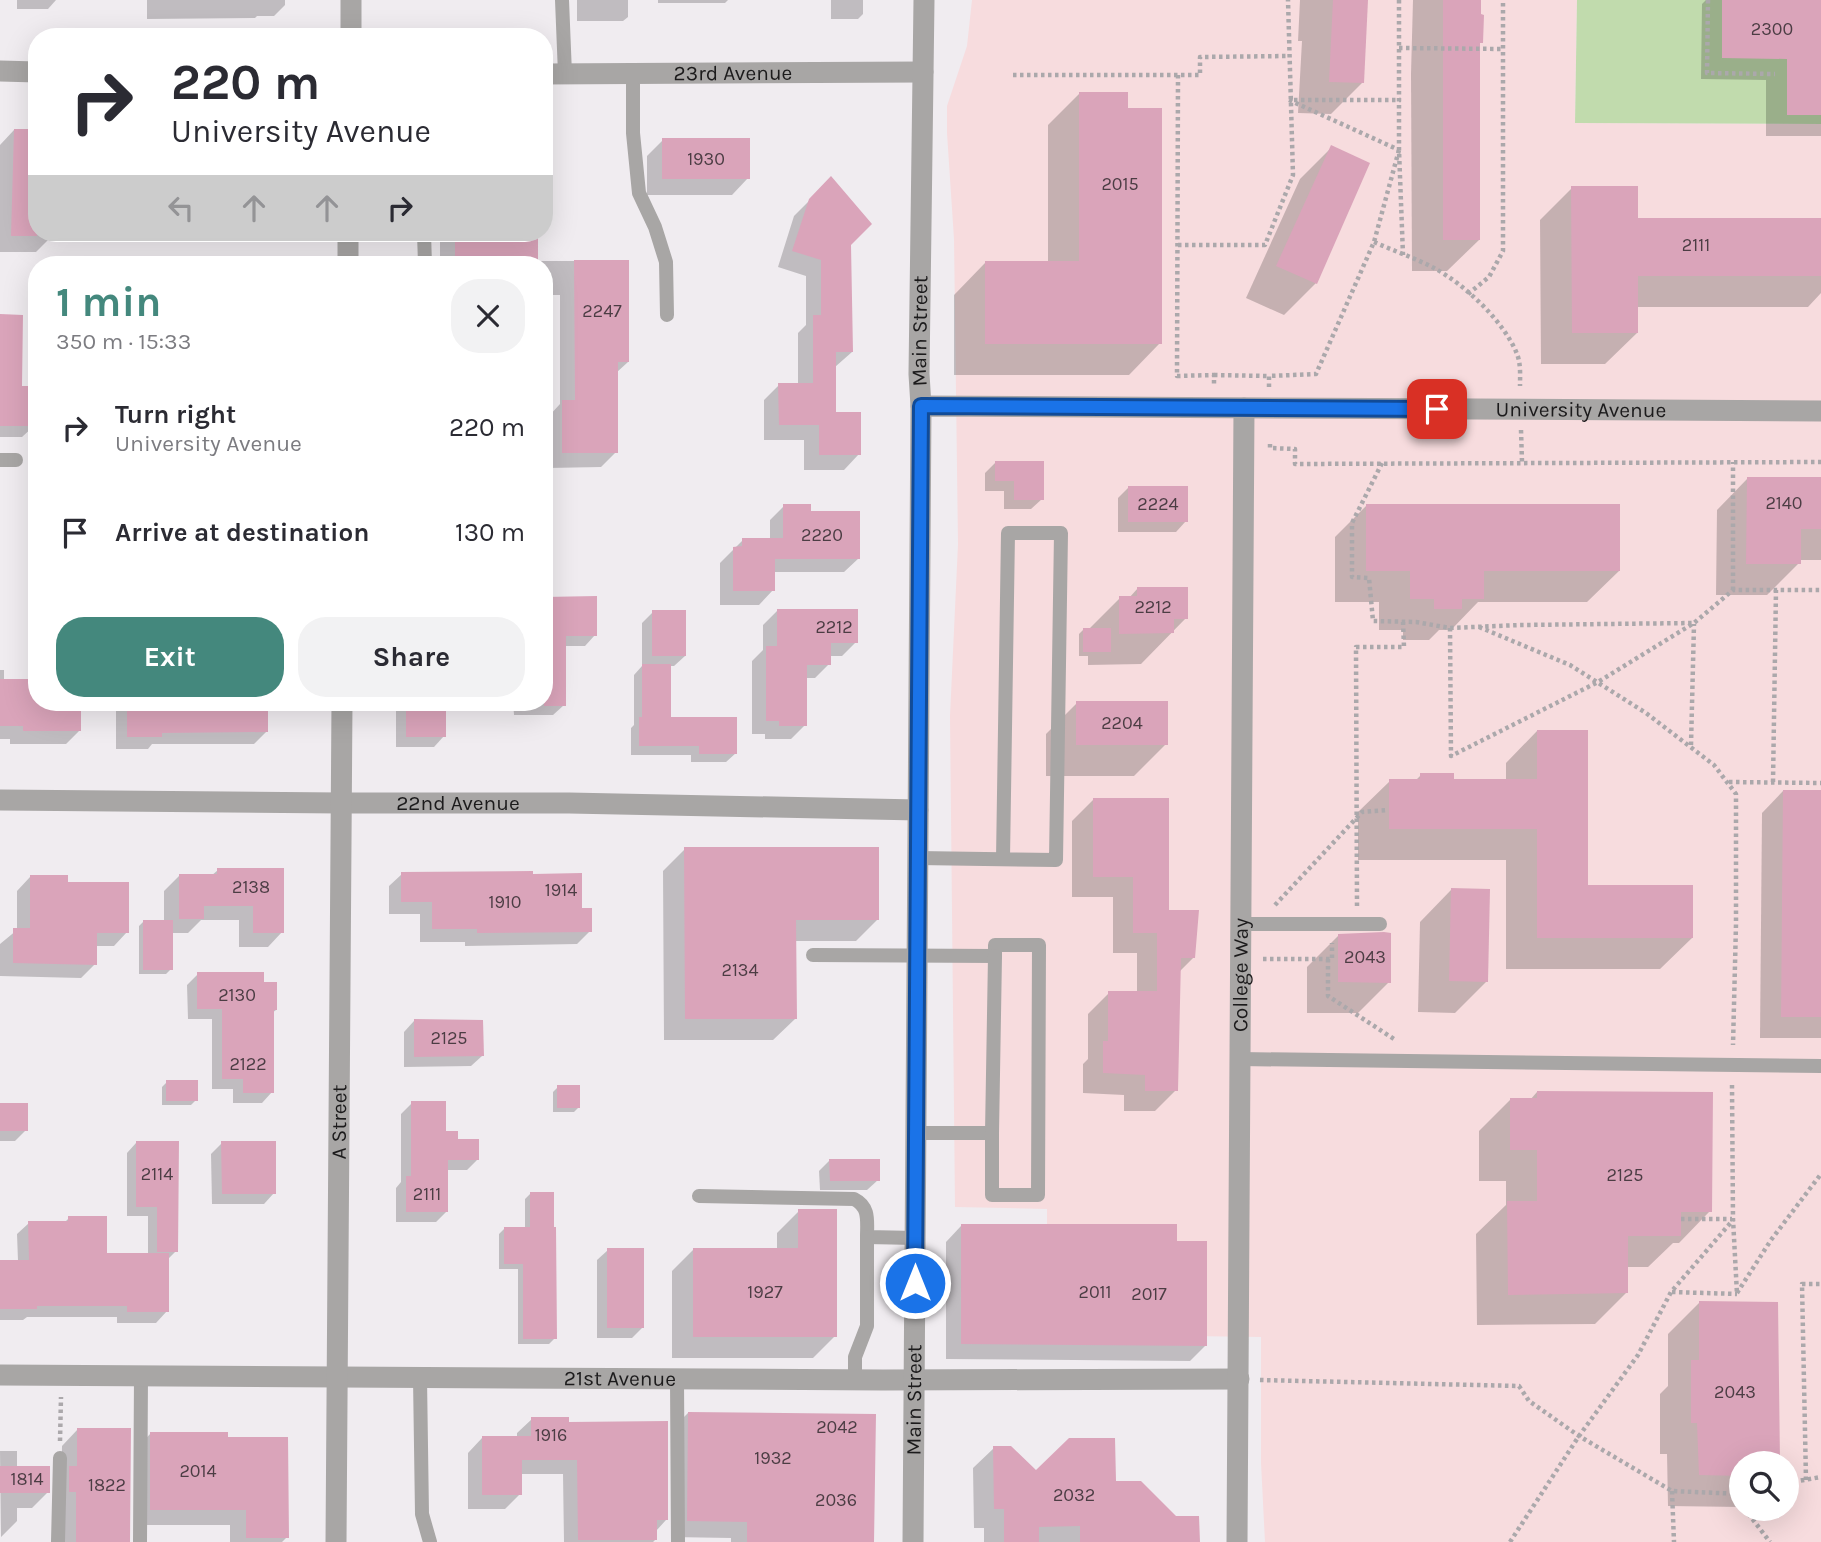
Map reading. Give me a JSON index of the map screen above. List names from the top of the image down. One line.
{"streets":{"street":["23rd Avenue","Main Street","University Avenue","22nd Avenue","College Way","A Street","21st Avenue"]},"crossings":[["23rd Avenue","Main Street"],["Main Street","University Avenue"],["Main Street","22nd Avenue"],["Main Street","21st Avenue"],["University Avenue","College Way"],["22nd Avenue","A Street"],["College Way","21st Avenue"],["A Street","21st Avenue"]],"house_numbers":["2300","1930","2015","2111","2247","2140","2224","2220","2212","2212","2204","2138","1914","1910","2043","2134","2130","2125","2122","2114","2125","2111","1927","2011","2017","2043","2042","1916","1932","2014","1814","1822","2032","2036"],"page":{"turn":["220 m","University Avenue"],"heading":["1 min","350 m · 15:33"],"list":[{"name":"Turn right","note":"University Avenue","value":"220 m"},{"name":"Arrive at destination","value":"130 m"}],"buttons":["Exit","Share"]}}
